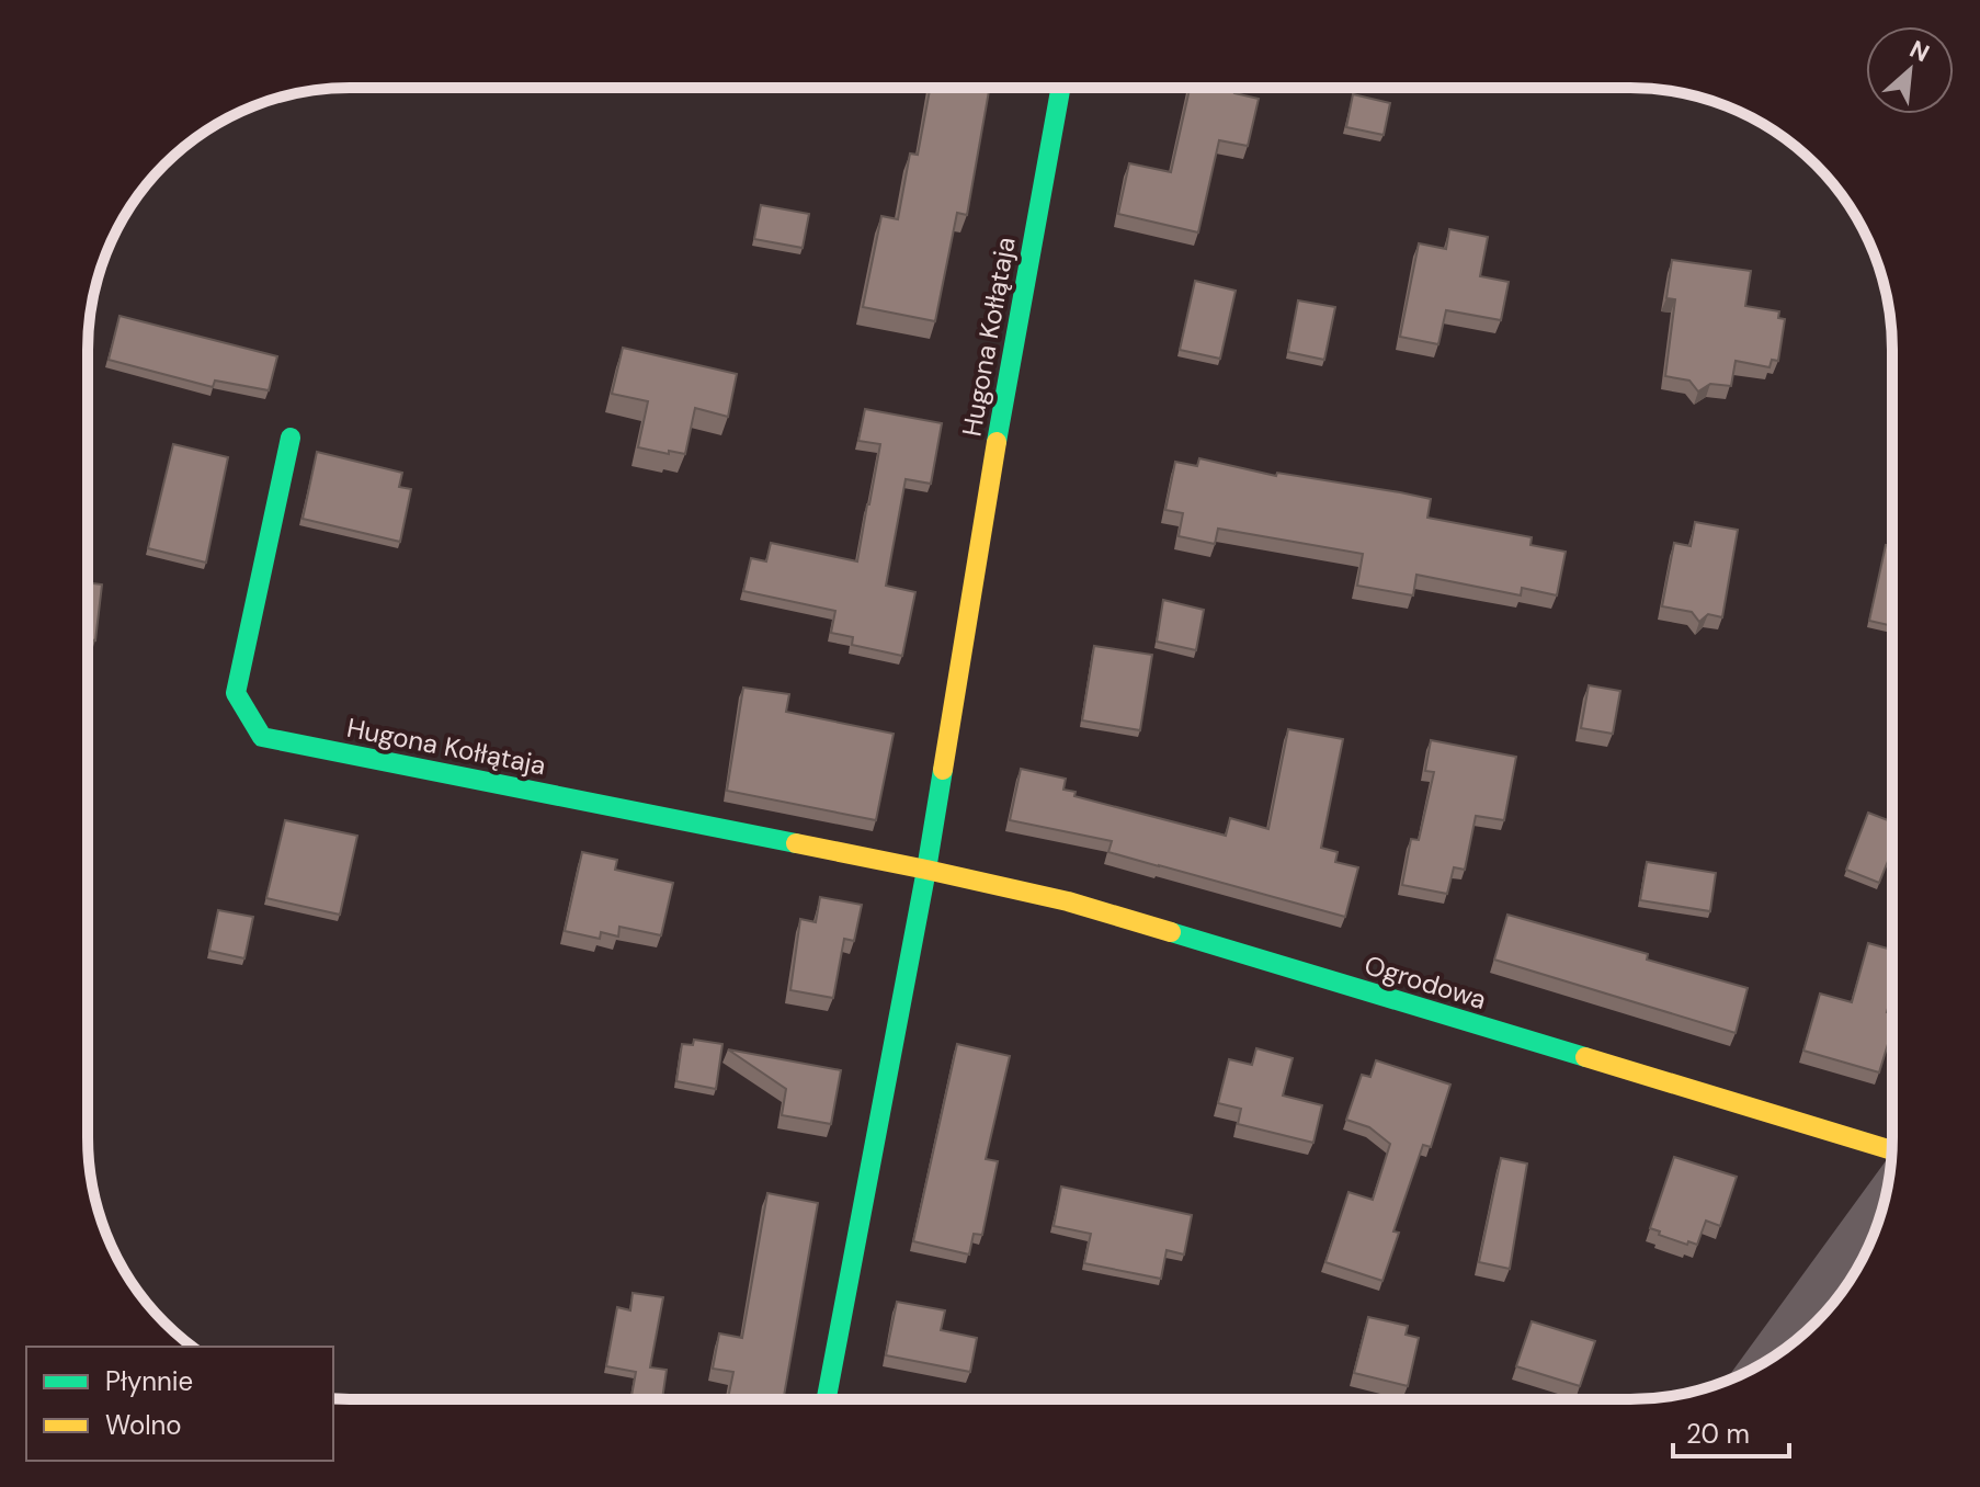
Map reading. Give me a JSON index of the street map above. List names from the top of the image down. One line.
{"streets":{"street":["Hugona Kołłątaja","Ogrodowa"]},"crossings":[["Hugona Kołłątaja","Ogrodowa"]],"legend":["Płynnie","Wolno"],"scale_bar":"20 m","north":"top right"}
